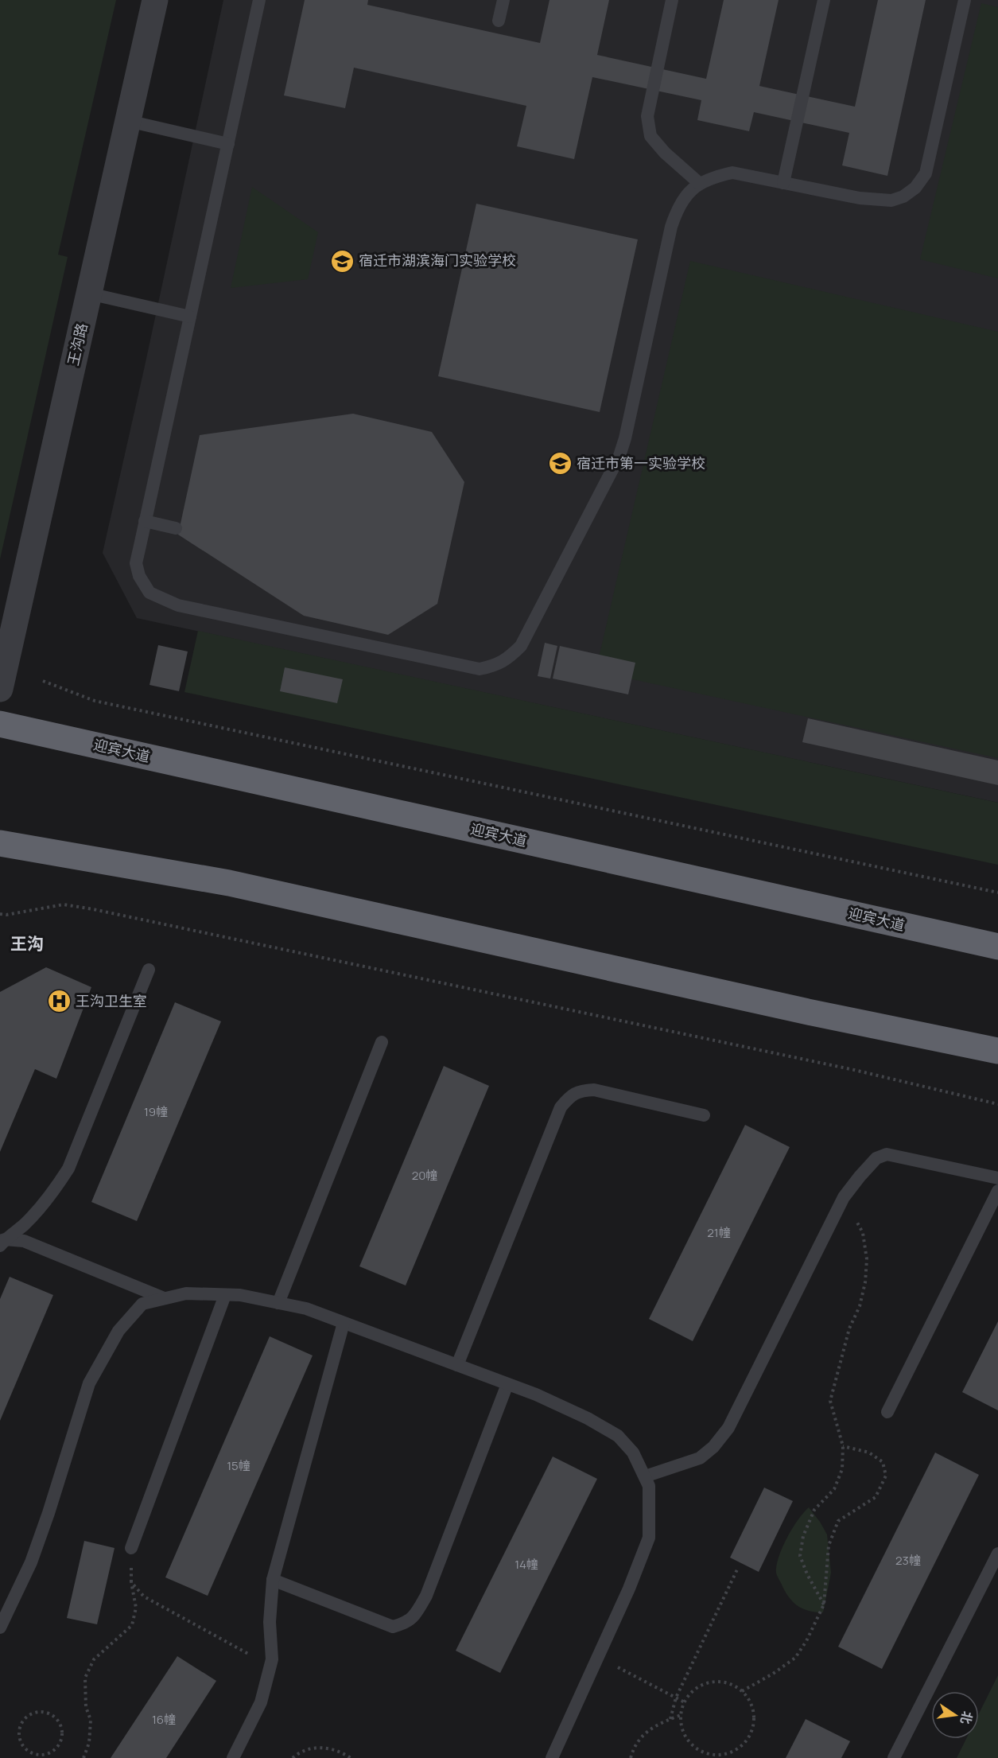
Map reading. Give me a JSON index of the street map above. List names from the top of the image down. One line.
{"streets":{"highway":["迎宾大道"],"street":["王沟路"]},"districts":["王沟"],"places":{"school or university":["宿迁市湖滨海门实验学校","宿迁市第一实验学校"],"hospital":["王沟卫生室"]},"house_numbers":["19幢","20幢","21幢","15幢","23幢","14幢","16幢"],"north":"right"}
